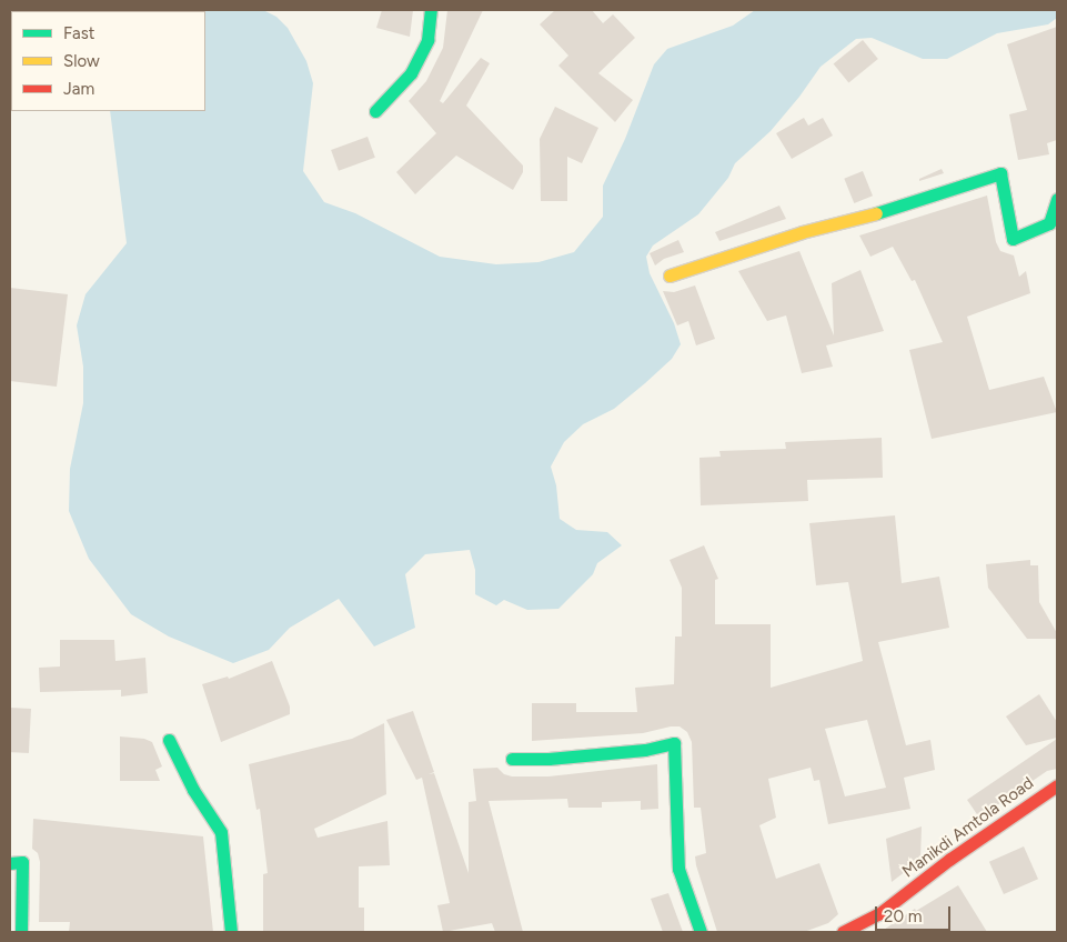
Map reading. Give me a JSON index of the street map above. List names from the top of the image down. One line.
{"streets":{"street":["Manikdi Amtola Road"]},"legend":["Fast","Slow","Jam"],"scale_bar":"20 m"}
